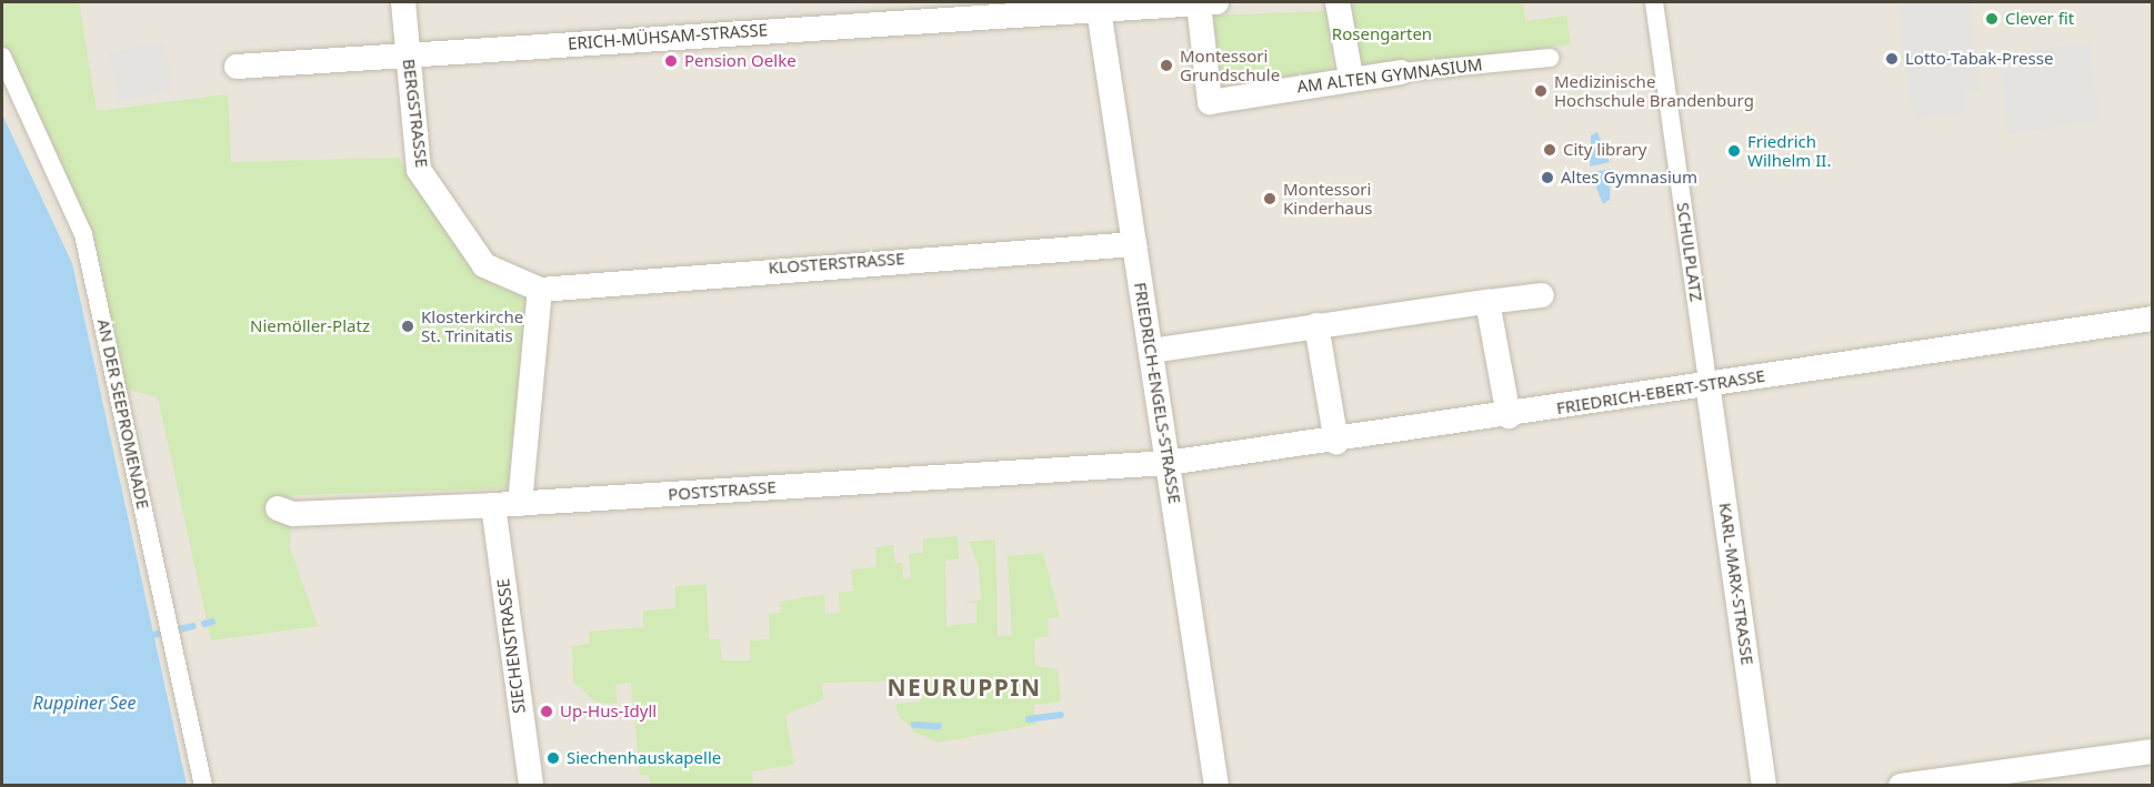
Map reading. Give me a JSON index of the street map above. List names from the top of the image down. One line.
{"streets":{"street":["ERICH-MÜHSAM-STRASSE","AM ALTEN GYMNASIUM","BERGSTRASSE","SCHULPLATZ","KLOSTERSTRASSE","FRIEDRICH-EBERT-STRASSE","FRIEDRICH-ENGELS-STRASSE","AN DER SEEPROMENADE","POSTSTRASSE","KARL-MARX-STRASSE","SIECHENSTRASSE"]},"crossings":[["ERICH-MÜHSAM-STRASSE","AM ALTEN GYMNASIUM"],["ERICH-MÜHSAM-STRASSE","BERGSTRASSE"],["ERICH-MÜHSAM-STRASSE","FRIEDRICH-ENGELS-STRASSE"],["BERGSTRASSE","KLOSTERSTRASSE"],["SCHULPLATZ","FRIEDRICH-EBERT-STRASSE"],["SCHULPLATZ","KARL-MARX-STRASSE"],["KLOSTERSTRASSE","FRIEDRICH-ENGELS-STRASSE"],["FRIEDRICH-EBERT-STRASSE","FRIEDRICH-ENGELS-STRASSE"],["FRIEDRICH-EBERT-STRASSE","POSTSTRASSE"],["FRIEDRICH-EBERT-STRASSE","KARL-MARX-STRASSE"],["FRIEDRICH-ENGELS-STRASSE","POSTSTRASSE"],["POSTSTRASSE","SIECHENSTRASSE"]],"districts":["NEURUPPIN"],"water":["Ruppiner See"],"parks":["Rosengarten","Niemöller-Platz"],"places":["Clever fit","Lotto-Tabak-Presse","Pension Oelke","Montessori Grundschule","Medizinische Hochschule Brandenburg","City library","Friedrich Wilhelm II.","Altes Gymnasium","Montessori Kinderhaus","Klosterkirche St. Trinitatis","Up-Hus-Idyll","Siechenhauskapelle"]}
